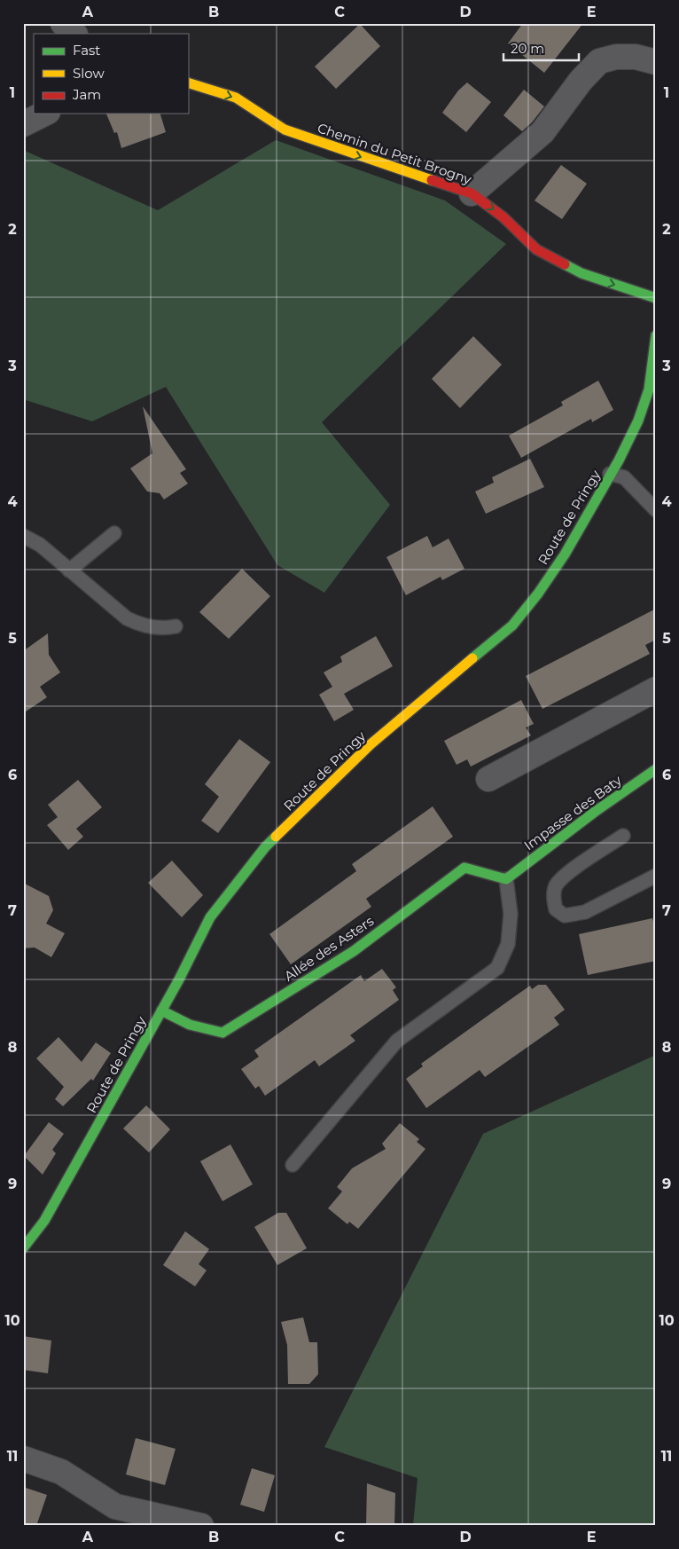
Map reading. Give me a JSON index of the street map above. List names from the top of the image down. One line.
{"streets":{"street":["Chemin du Petit Brogny","Route de Pringy","Impasse des Baty","Allée des Asters"]},"crossings":[["Route de Pringy","Allée des Asters"],["Impasse des Baty","Allée des Asters"]],"one_way":["Chemin du Petit Brogny"],"legend":["Fast","Slow","Jam"],"scale_bar":"20 m","grid":{"columns":["A","B","C","D","E"],"rows":["1","2","3","4","5","6","7","8","9","10","11"]}}
